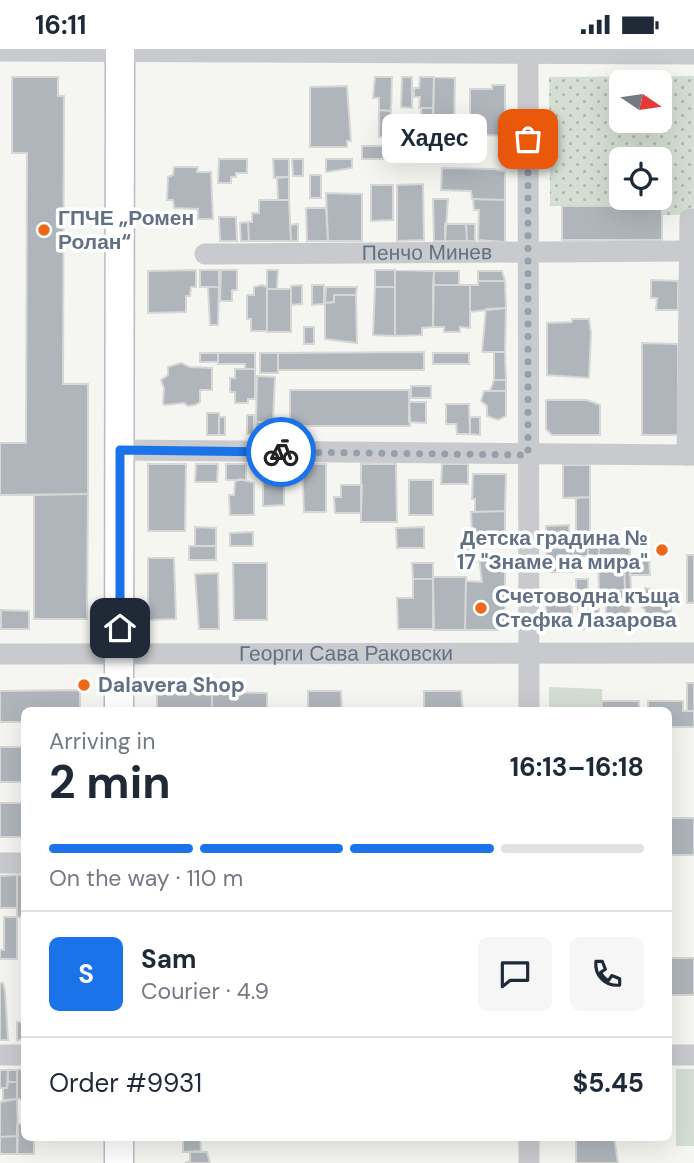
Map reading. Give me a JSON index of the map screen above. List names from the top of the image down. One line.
{"streets":{"street":["Пенчо Минев","Георги Сава Раковски"]},"places":["Хадес","ГПЧЕ „Ромен Ролан“","Детска градина № 17 \"Знаме на мира\"","Счетоводна къща Стефка Лазарова","Dalavera Shop"],"north":"right","page":{"status":"16:11","bubble":"Хадес","heading":["2 min","Arriving in","16:13–16:18"],"panel":["Sam","Courier · 4.9","Order #9931","$5.45"],"bar":"On the way · 110 m","round":"S"}}
